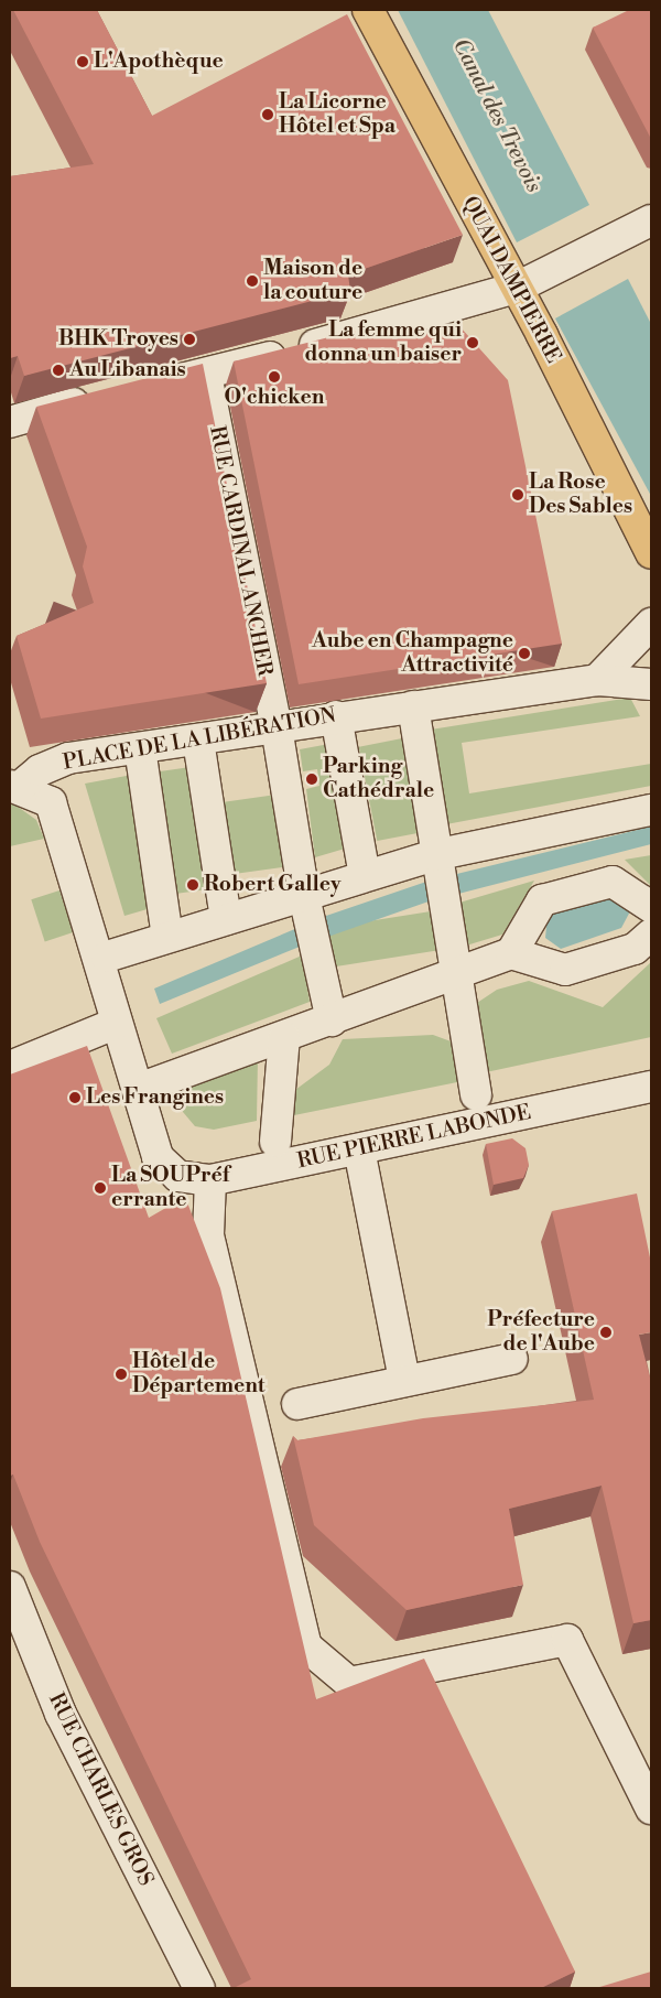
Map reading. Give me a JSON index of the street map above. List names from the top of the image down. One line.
{"streets":{"main road":["QUAI DAMPIERRE"],"street":["RUE CARDINAL ANCHER","PLACE DE LA LIBÉRATION","RUE PIERRE LABONDE","RUE CHARLES GROS"]},"crossings":[["RUE CARDINAL ANCHER","PLACE DE LA LIBÉRATION"],["PLACE DE LA LIBÉRATION","RUE PIERRE LABONDE"]],"water":["Canal des Trevois"],"places":["L'Apothèque","La Licorne Hôtel et Spa","Maison de la couture","BHK Troyes","La femme qui donna un baiser","Au Libanais","O'chicken","La Rose Des Sables","Aube en Champagne Attractivité","Parking Cathédrale","Robert Galley","Les Frangines","La SOUPréf errante","Préfecture de l'Aube","Hôtel de Département"]}
